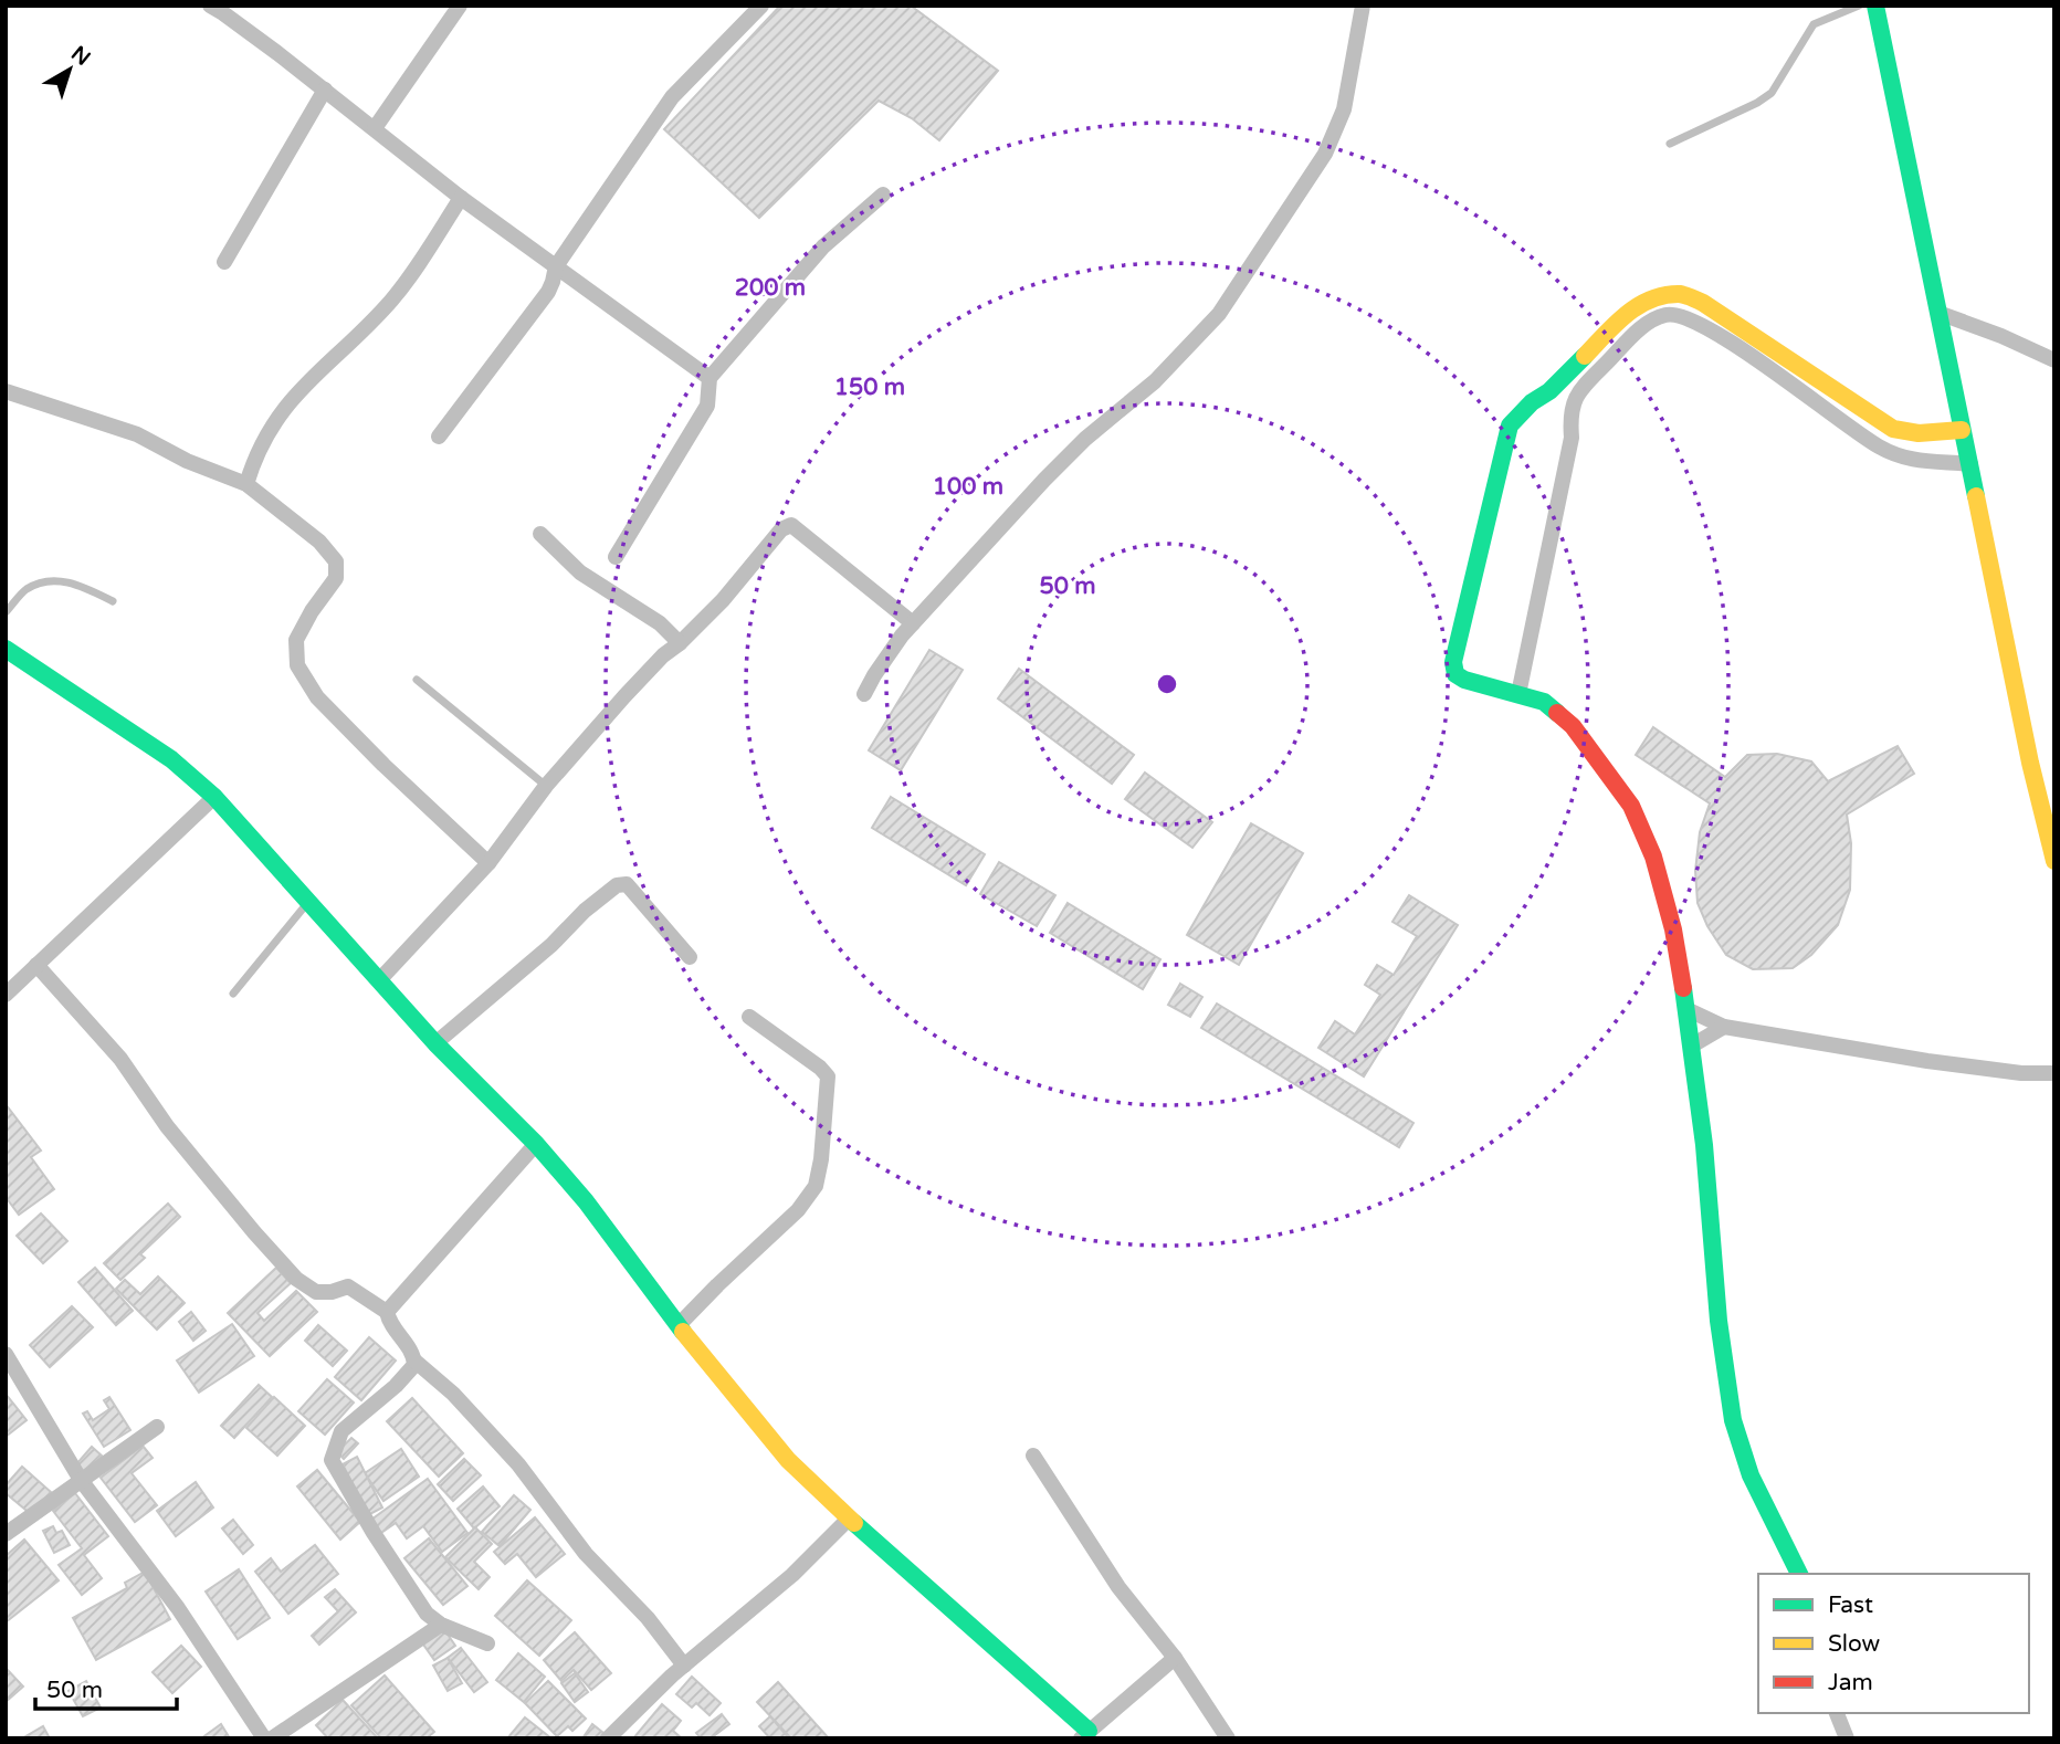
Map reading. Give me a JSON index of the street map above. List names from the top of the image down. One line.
{"legend":["Fast","Slow","Jam"],"scale_bar":"50 m","north":"top right","rings":["200 m","150 m","100 m","50 m"]}
